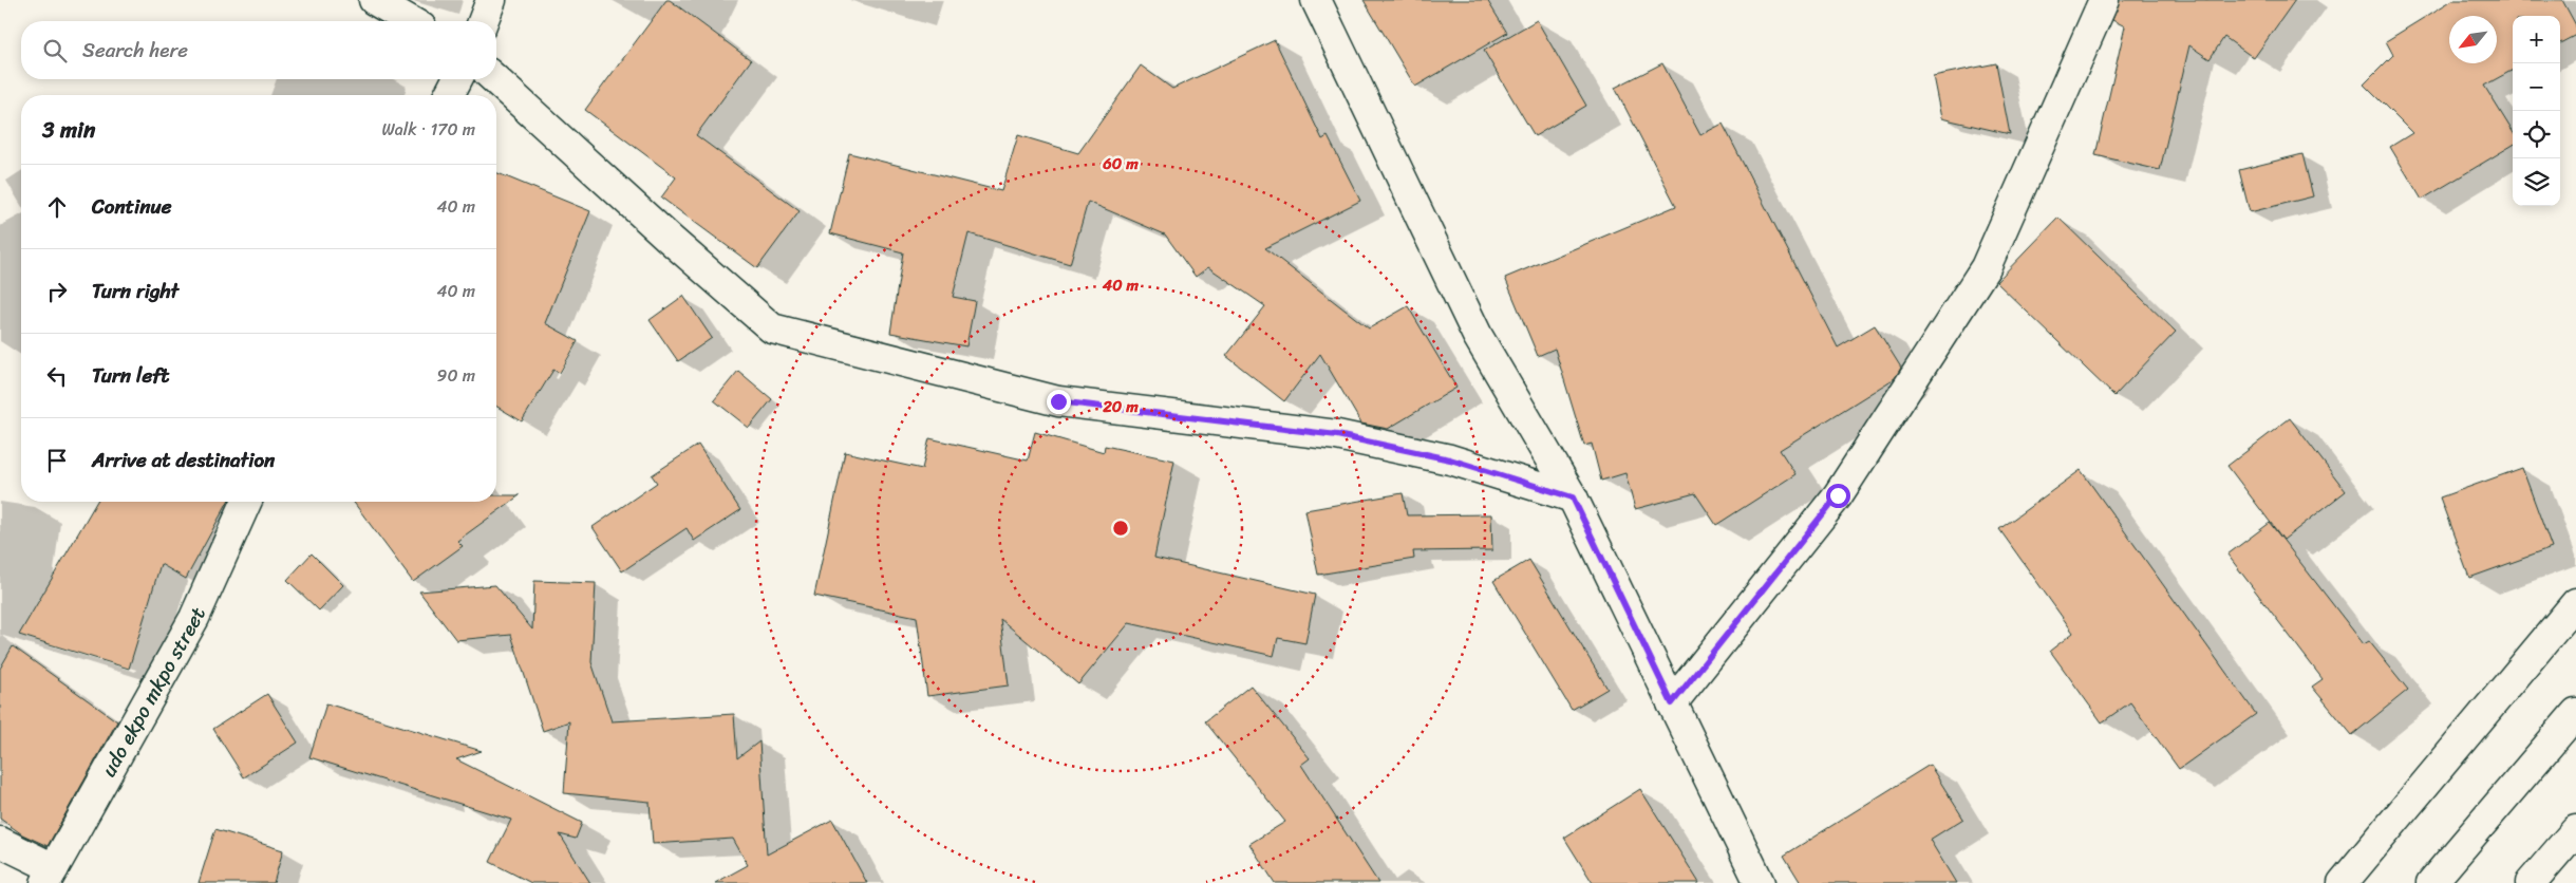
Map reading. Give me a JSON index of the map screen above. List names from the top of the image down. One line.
{"streets":{"street":["udo ekpo mkpo street"]},"north":"bottom left","page":{"map_buttons":["+","−"],"search":"Search here","heading":["3 min","Walk · 170 m"],"list":[["Continue","40 m"],["Turn right","40 m"],["Turn left","90 m"],"Arrive at destination"]},"rings":["60 m","40 m","20 m"]}
